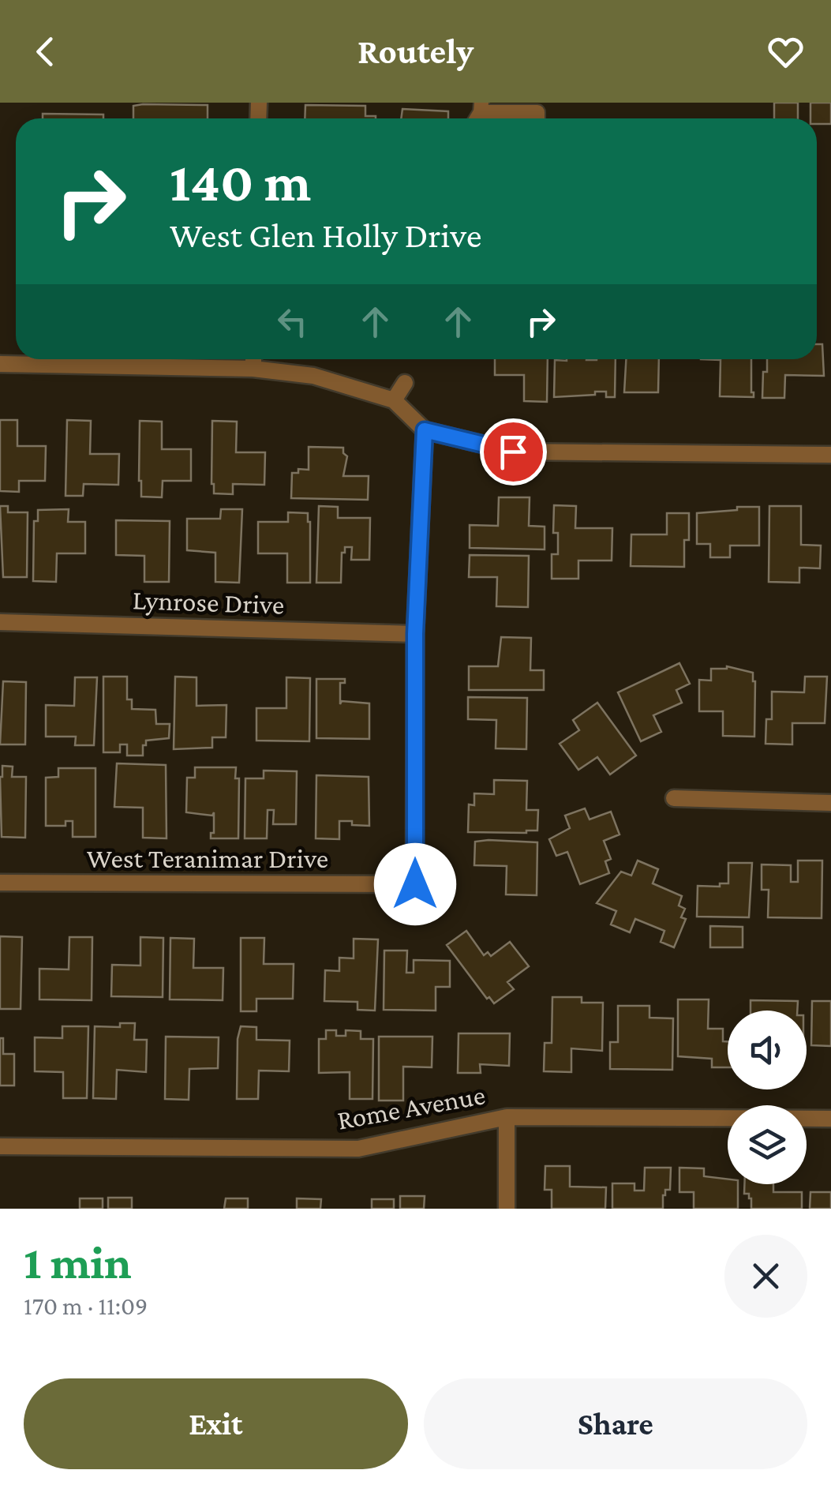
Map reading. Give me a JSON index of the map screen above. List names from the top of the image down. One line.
{"streets":{"street":["Lynrose Drive","West Teranimar Drive","Rome Avenue"]},"crossings":[["Lynrose Drive","West Teranimar Drive"]],"page":{"header":"Routely","turn":["140 m","West Glen Holly Drive"],"heading":["1 min","170 m · 11:09"],"buttons":["Exit","Share"]}}
